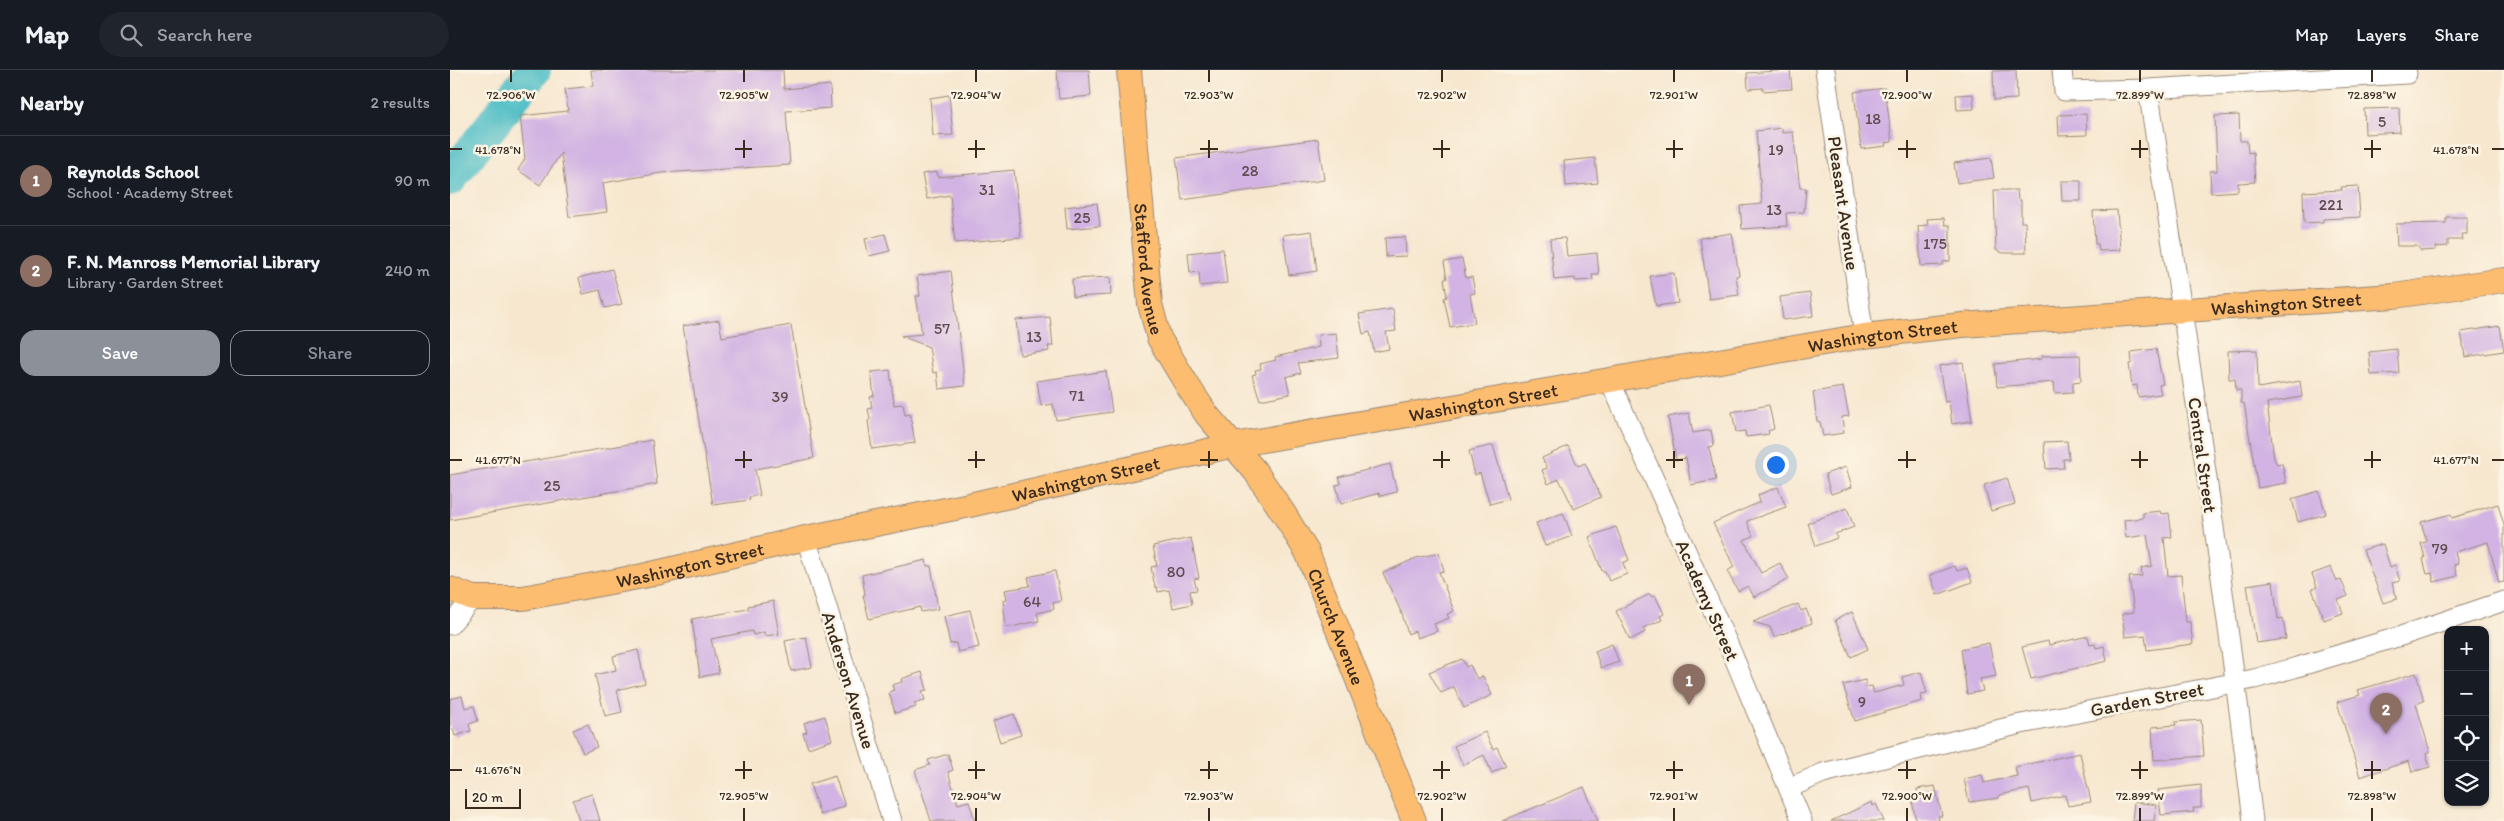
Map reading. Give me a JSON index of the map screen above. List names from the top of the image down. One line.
{"streets":{"main road":["Stafford Avenue","Washington Street","Church Avenue"],"street":["Pleasant Avenue","Central Street","Academy Street","Anderson Avenue","Garden Street"]},"crossings":[["Pleasant Avenue","Washington Street"],["Stafford Avenue","Washington Street"],["Stafford Avenue","Church Avenue"],["Washington Street","Central Street"],["Washington Street","Academy Street"],["Washington Street","Church Avenue"],["Washington Street","Anderson Avenue"],["Central Street","Garden Street"],["Academy Street","Garden Street"]],"house_numbers":["18","5","19","28","31","221","13","25","175","57","13","71","39","25","79","80","64","9"],"scale_bar":"20 m","page":{"header":"Map","search":"Search here","nav":["Map","Layers","Share"],"heading":["Nearby","2 results"],"list":[{"mark":"1","name":"Reynolds School","note":"School · Academy Street","value":"90 m"},{"mark":"2","name":"F. N. Manross Memorial Library","note":"Library · Garden Street","value":"240 m"}],"buttons":["Save","Share"],"map_buttons":["+","−"],"pins":["1","2"],"scale":"20 m"},"coordinates":["72.906°W","72.905°W","72.904°W","72.903°W","72.902°W","72.901°W","72.900°W","72.899°W","72.898°W","41.678°N","41.677°N","41.676°N"]}
